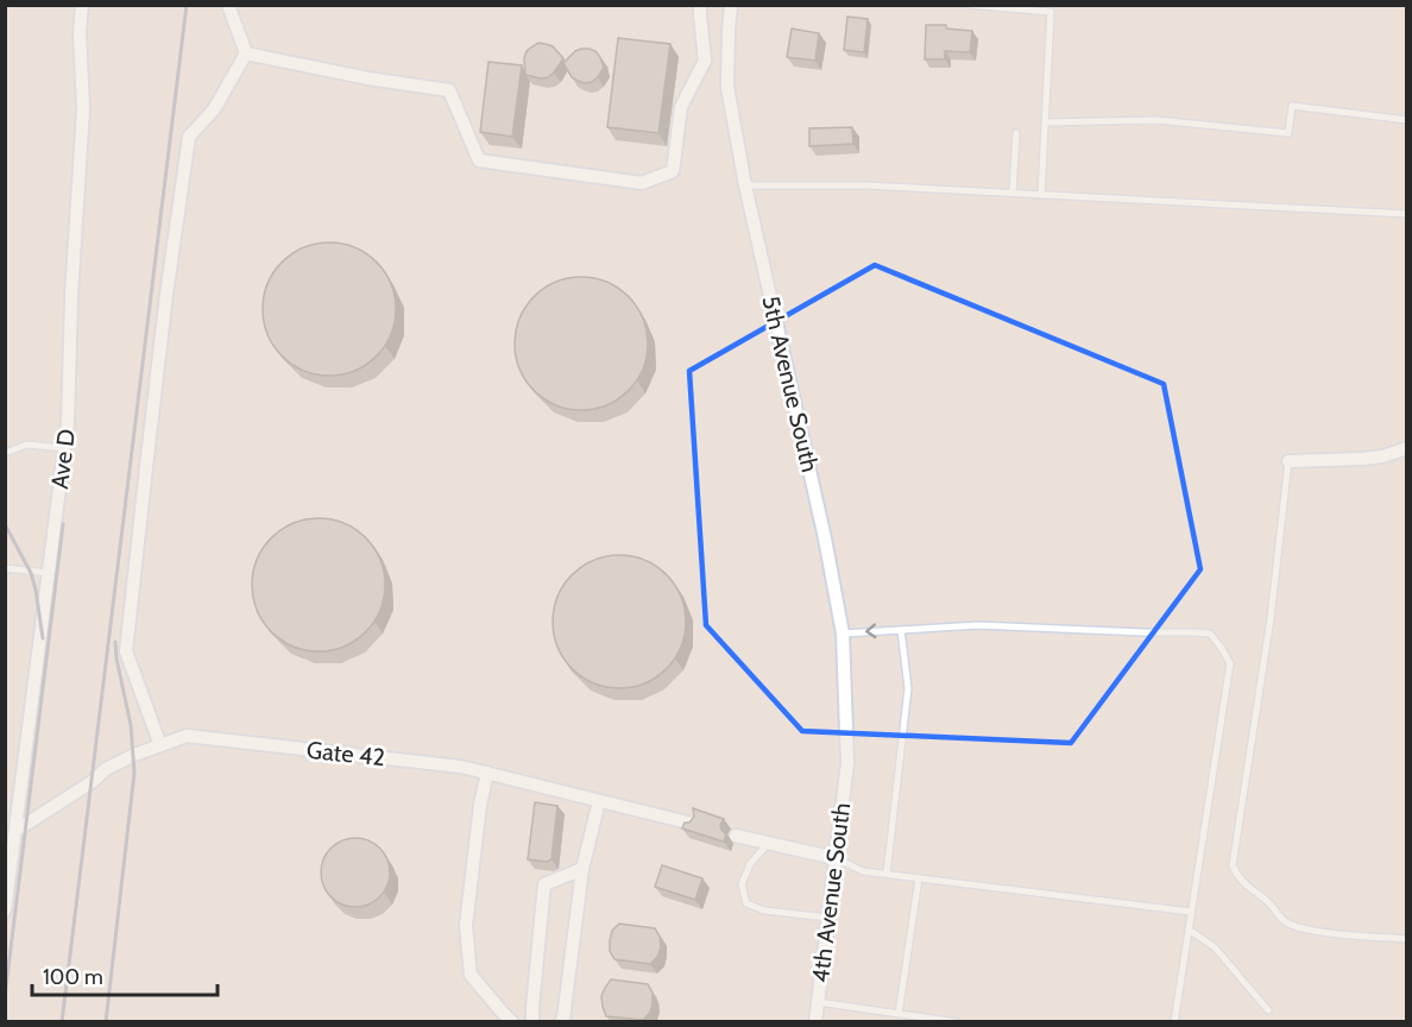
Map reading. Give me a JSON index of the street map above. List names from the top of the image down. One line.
{"streets":{"street":["5th Avenue South","Ave D","Gate 42","4th Avenue South"]},"crossings":[["5th Avenue South","4th Avenue South"],["Ave D","Gate 42"]],"scale_bar":"100 m"}
